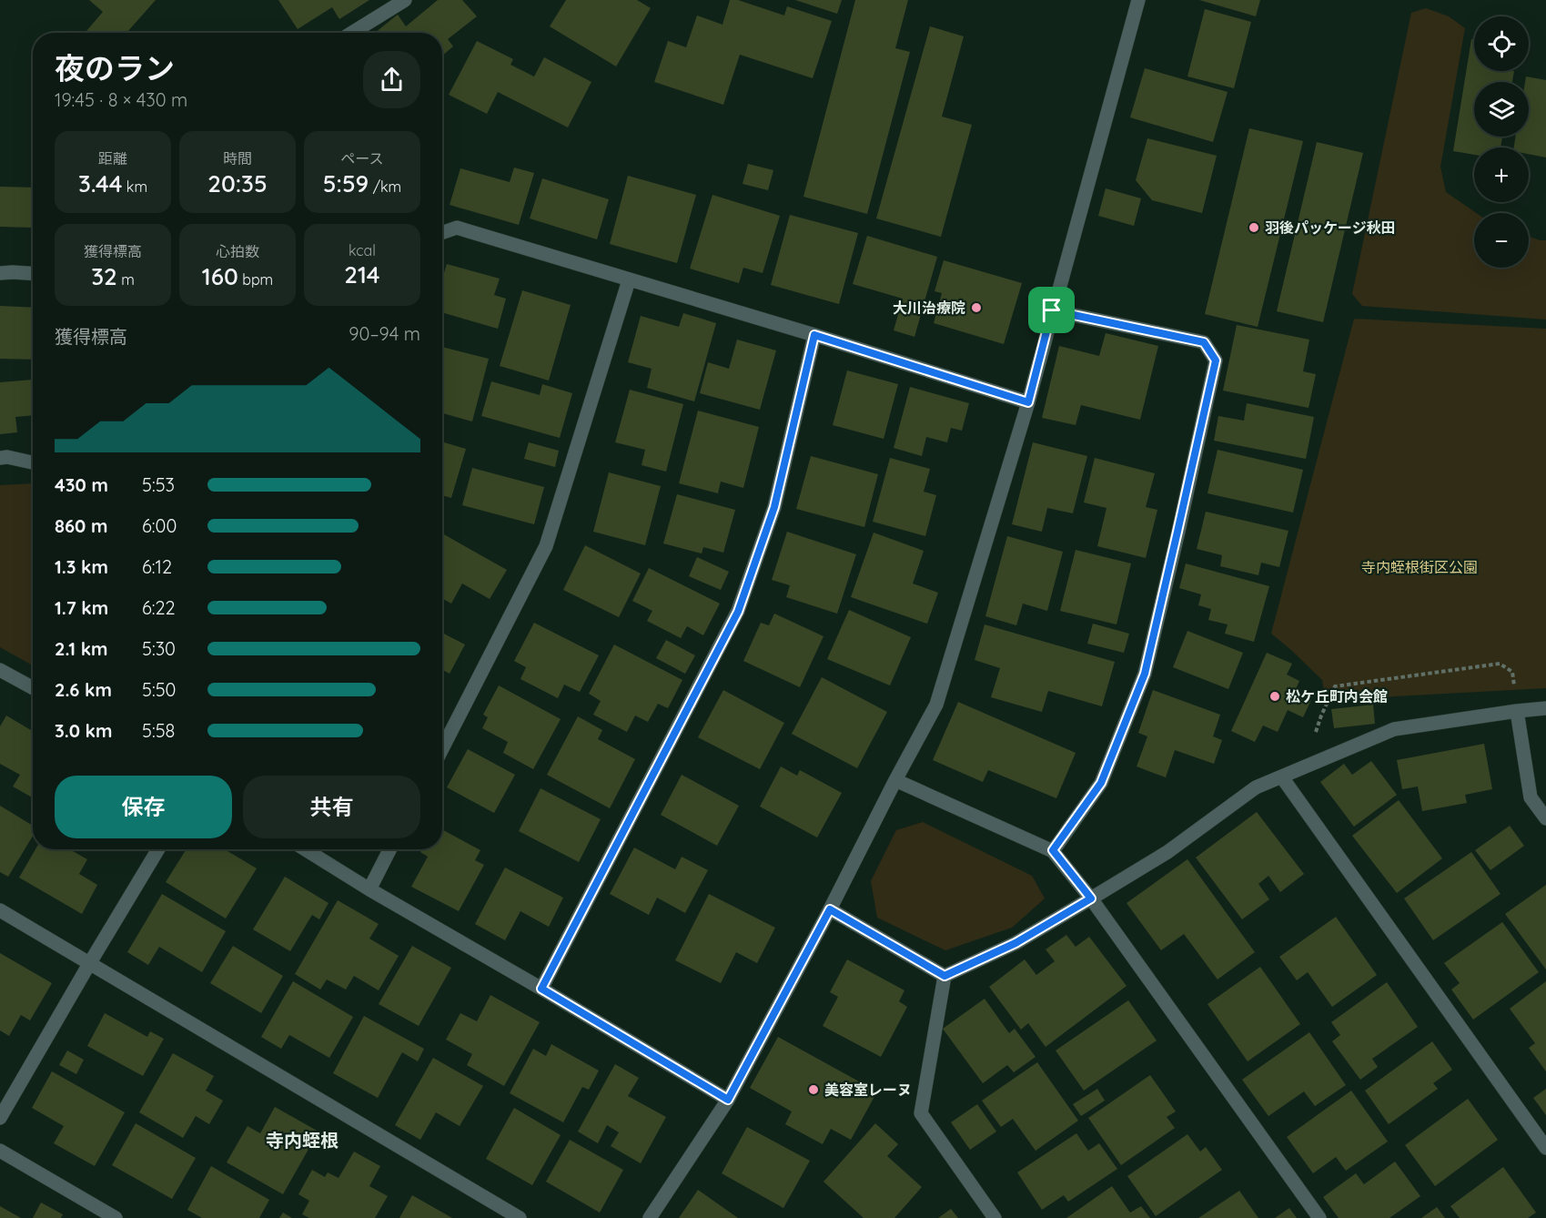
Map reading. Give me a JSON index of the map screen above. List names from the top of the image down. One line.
{"districts":["寺内蛭根"],"parks":["寺内蛭根街区公園"],"places":["羽後パッケージ秋田","大川治療院","松ケ丘町内会館","美容室レーヌ"],"page":{"map_buttons":["+","−"],"heading":["夜のラン","19:45 · 8 × 430 m"],"stats":[["距離","3.44 km"],["時間","20:35"],["ペース","5:59 /km"],["獲得標高","32 m"],["心拍数","160 bpm"],["kcal","214"]],"chart":["獲得標高","90–94 m"],"list":[{"name":"430 m","note":"5:53"},{"name":"860 m","note":"6:00"},{"name":"1.3 km","note":"6:12"},{"name":"1.7 km","note":"6:22"},{"name":"2.1 km","note":"5:30"},{"name":"2.6 km","note":"5:50"},{"name":"3.0 km","note":"5:58"}],"buttons":["保存","共有"]}}
